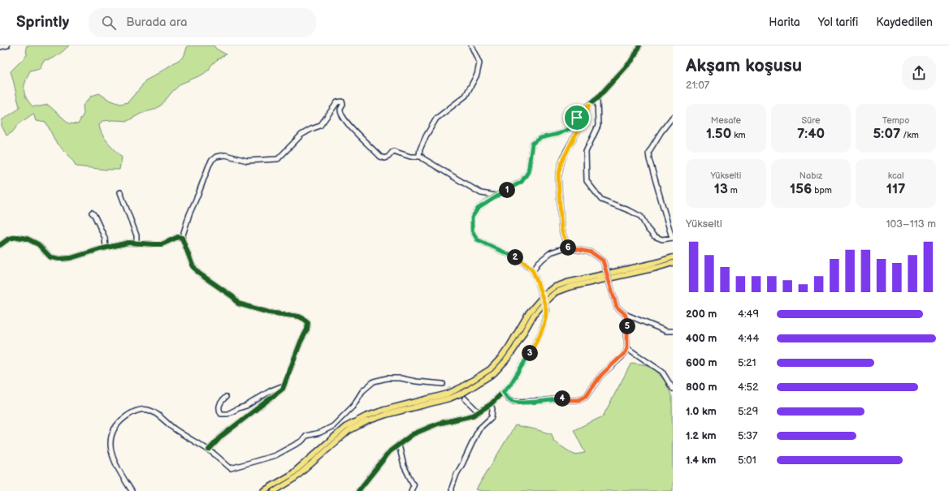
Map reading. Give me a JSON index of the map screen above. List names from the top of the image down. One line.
{"page":{"header":"Sprintly","search":"Burada ara","nav":["Harita","Yol tarifi","Kaydedilen"],"heading":["Akşam koşusu","21:07"],"stats":[["Mesafe","1.50 km"],["Süre","7:40"],["Tempo","5:07 /km"],["Yükselti","13 m"],["Nabız","156 bpm"],["kcal","117"]],"pins":["1","6","2","5","3","4"],"chart":["Yükselti","103–113 m"],"list":[{"name":"200 m","note":"4:49"},{"name":"400 m","note":"4:44"},{"name":"600 m","note":"5:21"},{"name":"800 m","note":"4:52"},{"name":"1.0 km","note":"5:29"},{"name":"1.2 km","note":"5:37"},{"name":"1.4 km","note":"5:01"}]}}
